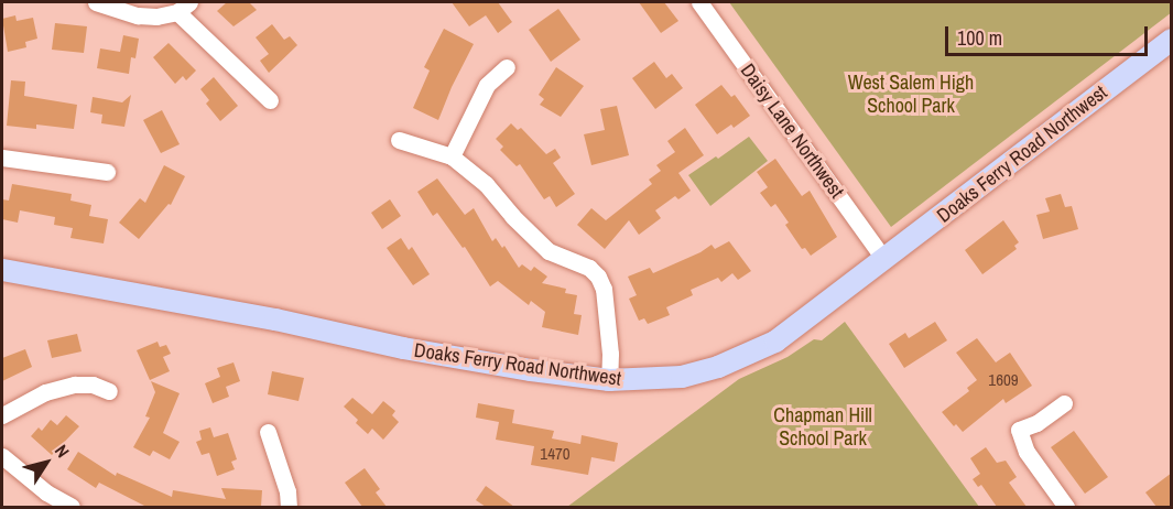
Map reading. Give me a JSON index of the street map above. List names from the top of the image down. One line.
{"streets":{"main road":["Doaks Ferry Road Northwest"],"street":["Daisy Lane Northwest"]},"crossings":[["Daisy Lane Northwest","Doaks Ferry Road Northwest"]],"parks":["West Salem High School Park","Chapman Hill School Park"],"house_numbers":["1609","1470"],"scale_bar":"100 m","north":"top right"}
